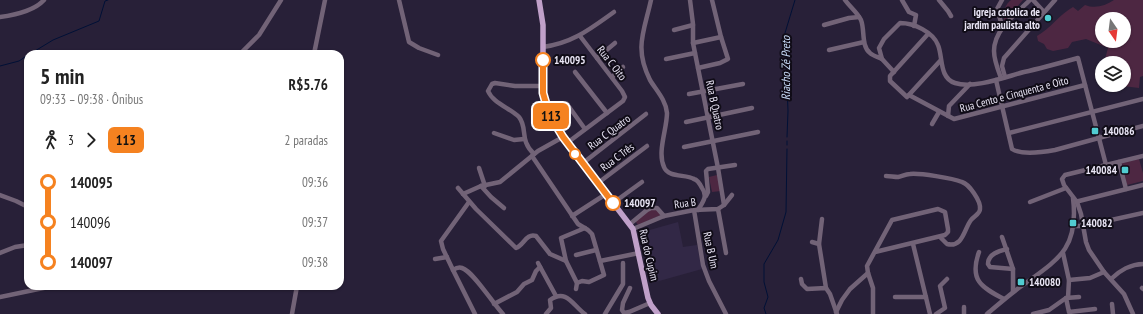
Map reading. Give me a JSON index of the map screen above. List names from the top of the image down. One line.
{"streets":{"main road":["Rua do Cupim"],"street":["Rua C Oito","Rua Cento e Cinquenta e Oito","Rua B Quatro","Rua C Quatro","Rua C Três","Rua B","Rua B Um"]},"crossings":[["Rua C Quatro","Rua do Cupim"],["Rua C Três","Rua do Cupim"],["Rua B","Rua B Um"],["Rua B","Rua do Cupim"]],"water":["Riacho Zé Preto"],"places":{"other":["igreja catolica de jardim paulista alto","140095","140097"],"transit":["140086","140084","140082","140080"]},"lines":["bus line 113"],"north":"bottom","page":{"on_map":"113","heading":["5 min","09:33 – 09:38 · Ônibus","R$5.76"],"legs":["3","113","2 paradas"],"list":[{"name":"140095","value":"09:36"},{"name":"140096","value":"09:37"},{"name":"140097","value":"09:38"}]}}
